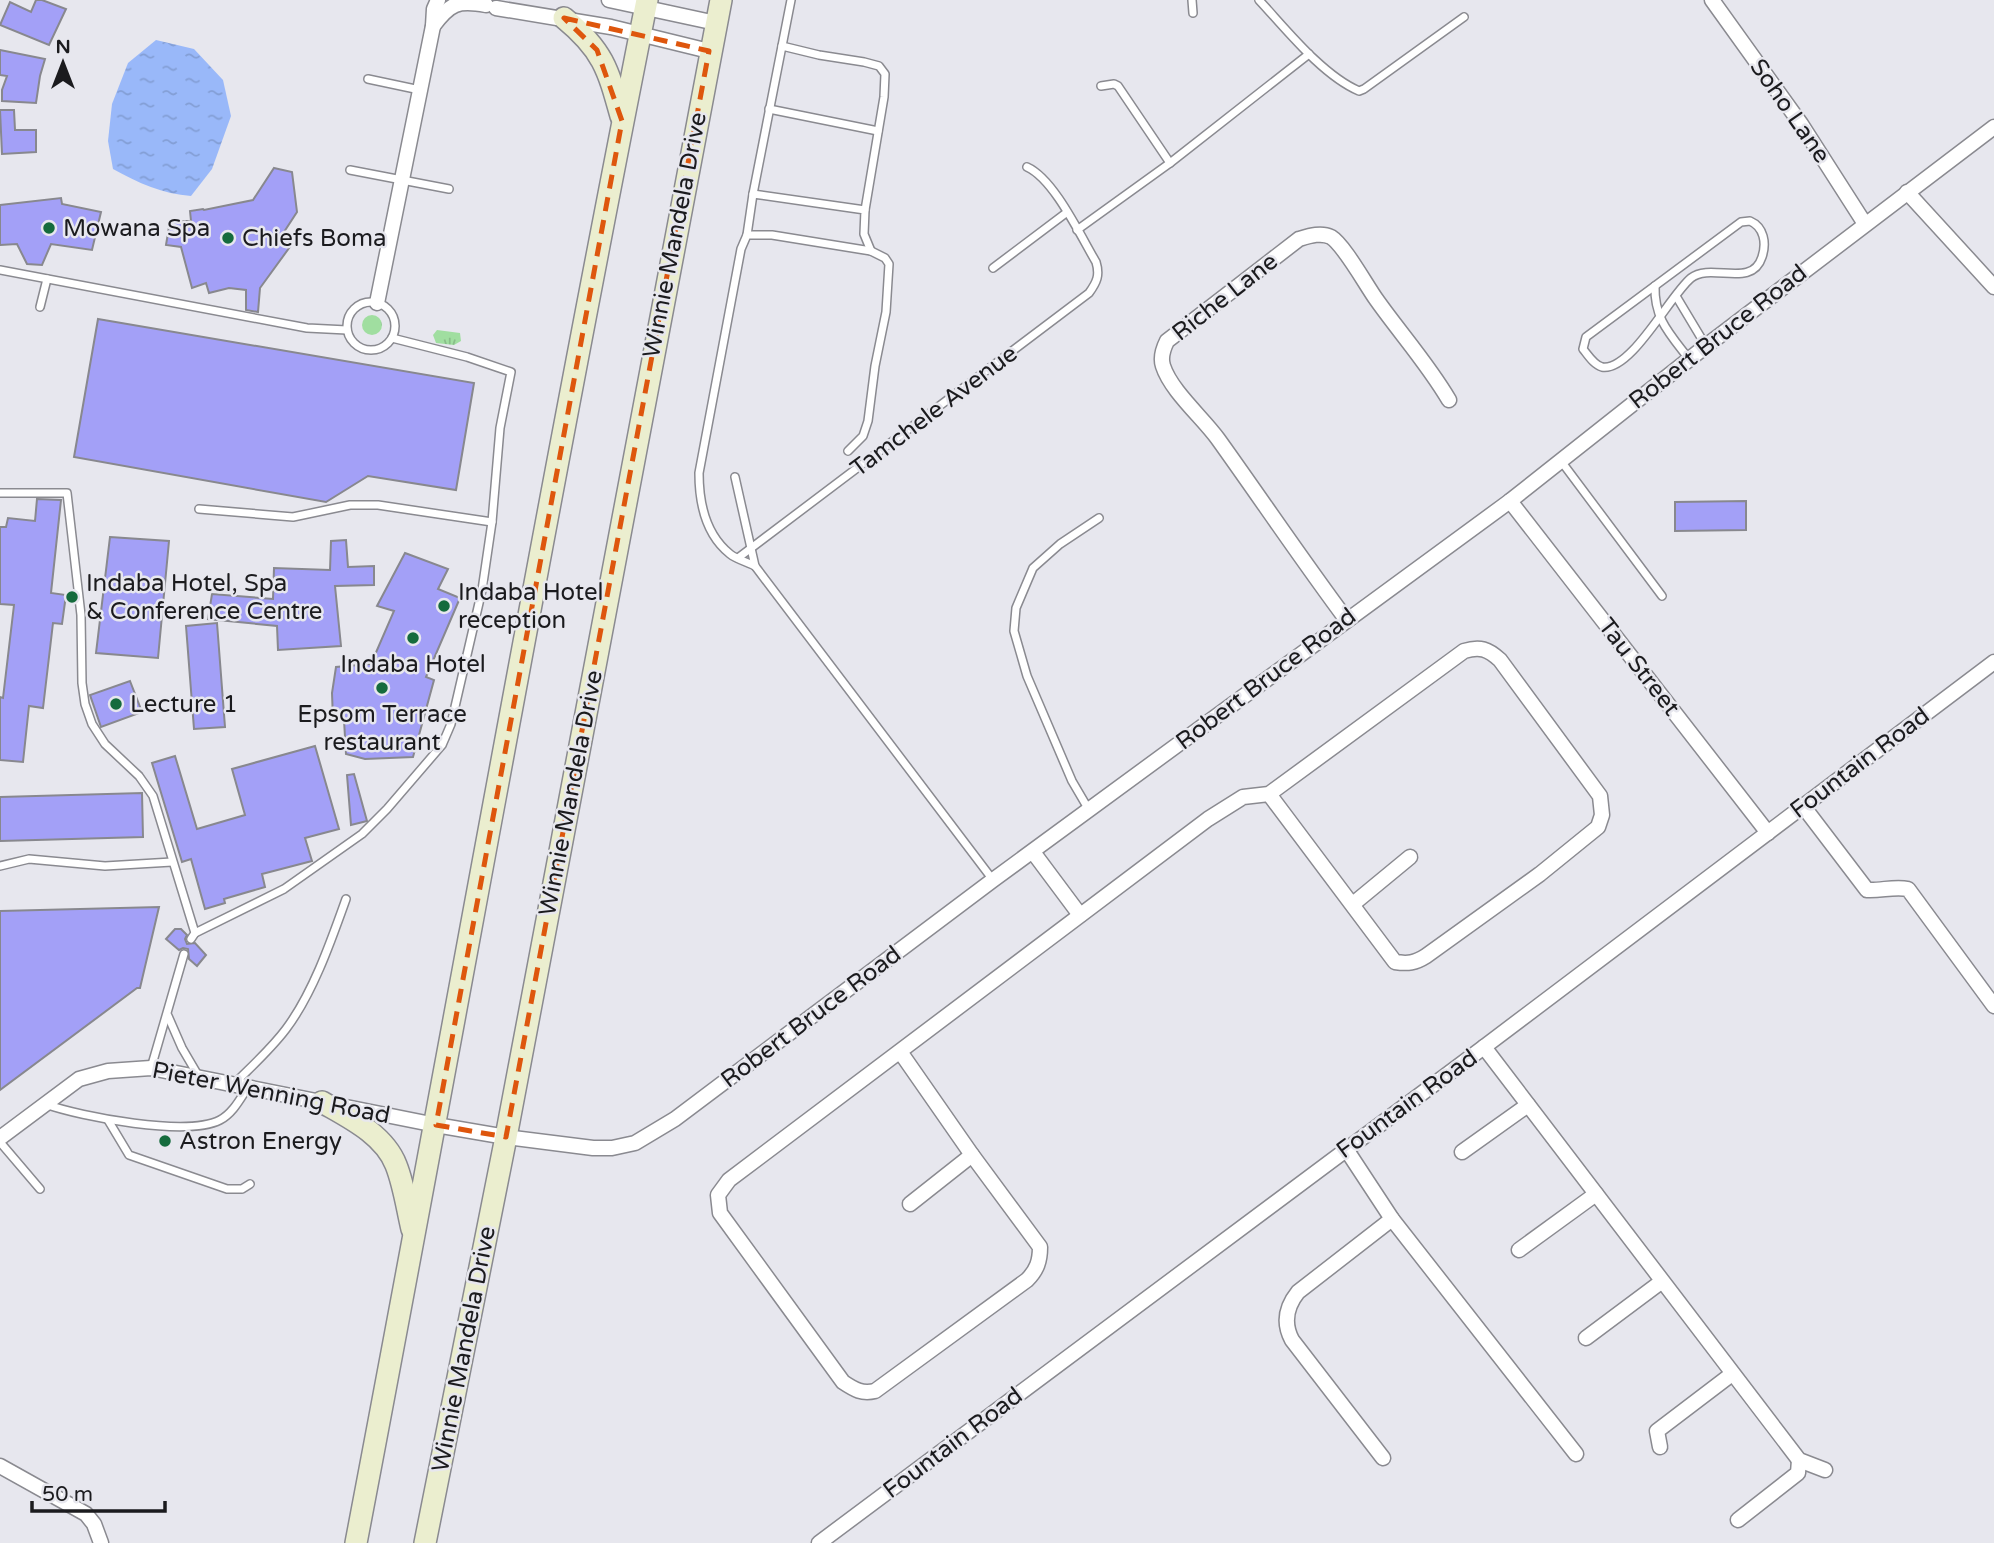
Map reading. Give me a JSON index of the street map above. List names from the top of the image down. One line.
{"streets":{"main road":["Winnie Mandela Drive"],"street":["Soho Lane","Riche Lane","Robert Bruce Road","Tau Street","Fountain Road","Pieter Wenning Road"],"lane":["Tamchele Avenue"]},"crossings":[["Soho Lane","Robert Bruce Road"],["Winnie Mandela Drive","Robert Bruce Road"],["Riche Lane","Robert Bruce Road"],["Robert Bruce Road","Tau Street"],["Robert Bruce Road","Pieter Wenning Road"],["Tau Street","Fountain Road"]],"places":["Mowana Spa","Chiefs Boma","Indaba Hotel, Spa & Conference Centre","Indaba Hotel reception","Indaba Hotel","Epsom Terrace restaurant","Lecture 1","Astron Energy"],"scale_bar":"50 m","north":"top"}
